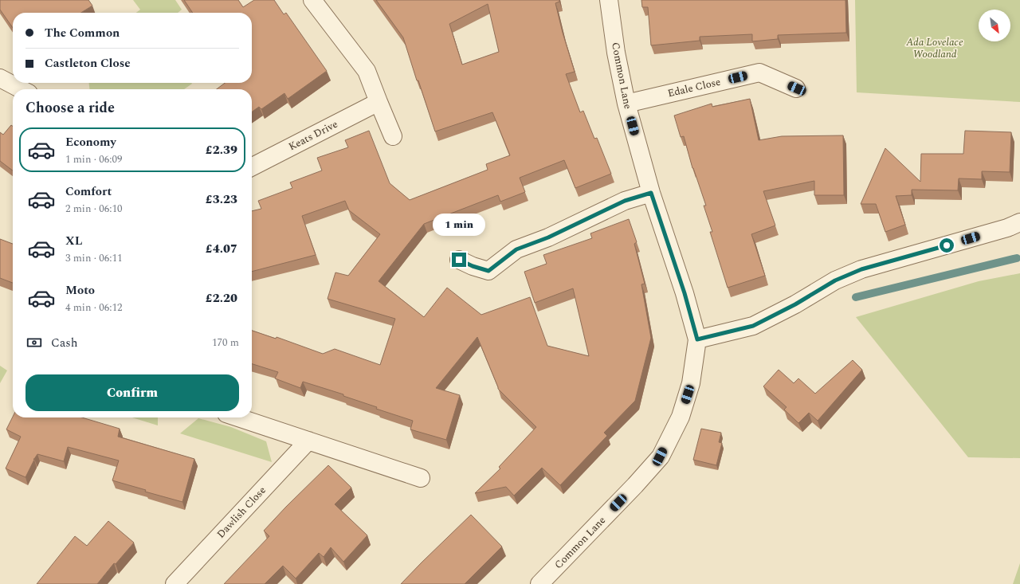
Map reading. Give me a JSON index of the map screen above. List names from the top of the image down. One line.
{"streets":{"street":["Common Lane","Edale Close","Keats Drive","Dawlish Close"]},"crossings":[["Common Lane","Edale Close"]],"parks":["Ada Lovelace Woodland"],"north":"bottom right","page":{"banner":["The Common","Castleton Close"],"heading":"Choose a ride","list":[{"name":"Economy","note":"1 min · 06:09","value":"£2.39"},{"name":"Comfort","note":"2 min · 06:10","value":"£3.23"},{"name":"XL","note":"3 min · 06:11","value":"£4.07"},{"name":"Moto","note":"4 min · 06:12","value":"£2.20"}],"bubble":"1 min","pay":["Cash","170 m"],"buttons":"Confirm"}}
